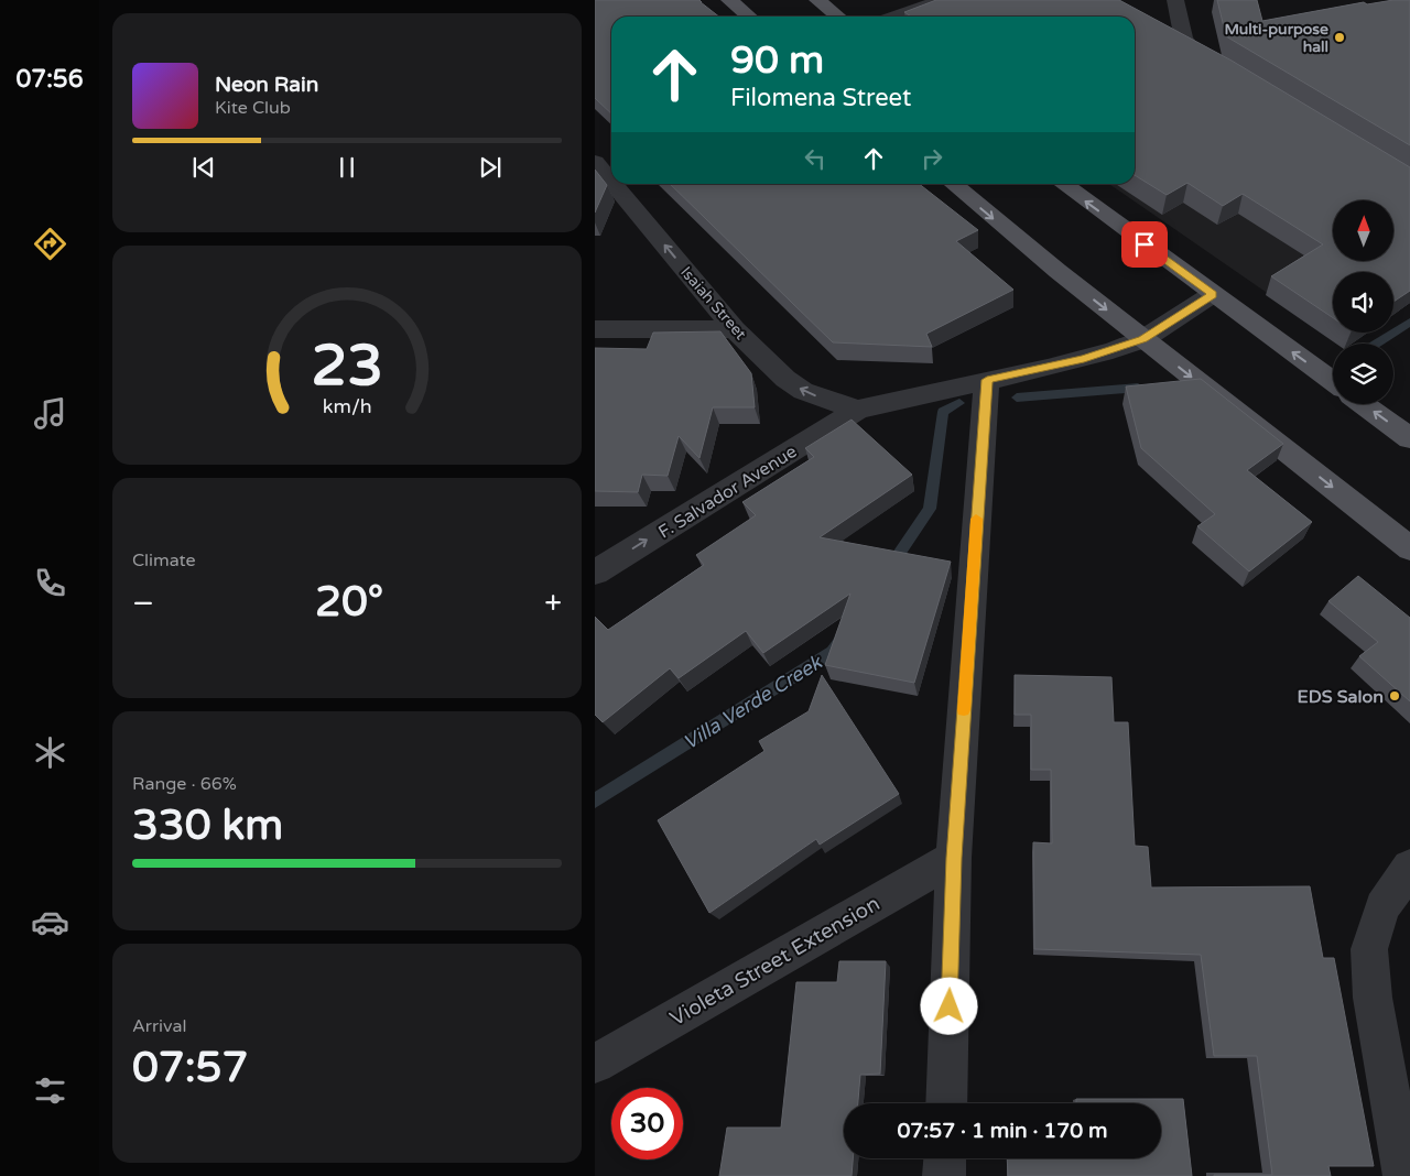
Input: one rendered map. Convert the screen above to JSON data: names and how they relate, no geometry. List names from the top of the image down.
{
  "streets": {
    "street": ["Isaiah Street", "F. Salvador Avenue", "Violeta Street Extension"]
  },
  "crossings": [
    ["Isaiah Street", "F. Salvador Avenue"]
  ],
  "one_way": ["Isaiah Street", "F. Salvador Avenue"],
  "water": ["Villa Verde Creek"],
  "places": ["Multi-purpose hall", "EDS Salon"],
  "north": "top",
  "page": {
    "tabs": "07:56",
    "turn": ["90 m", "Filomena Street"],
    "song": ["Neon Rain", "Kite Club"],
    "tile": [
      "Climate",
      ["Range · 66%", "330 km"],
      ["Arrival", "07:57"]
    ],
    "heat": ["−", "20°", "+"],
    "limit": "30",
    "trip": "07:57 · 1 min · 170 m",
    "gauge": ["23", "km/h"]
  }
}
